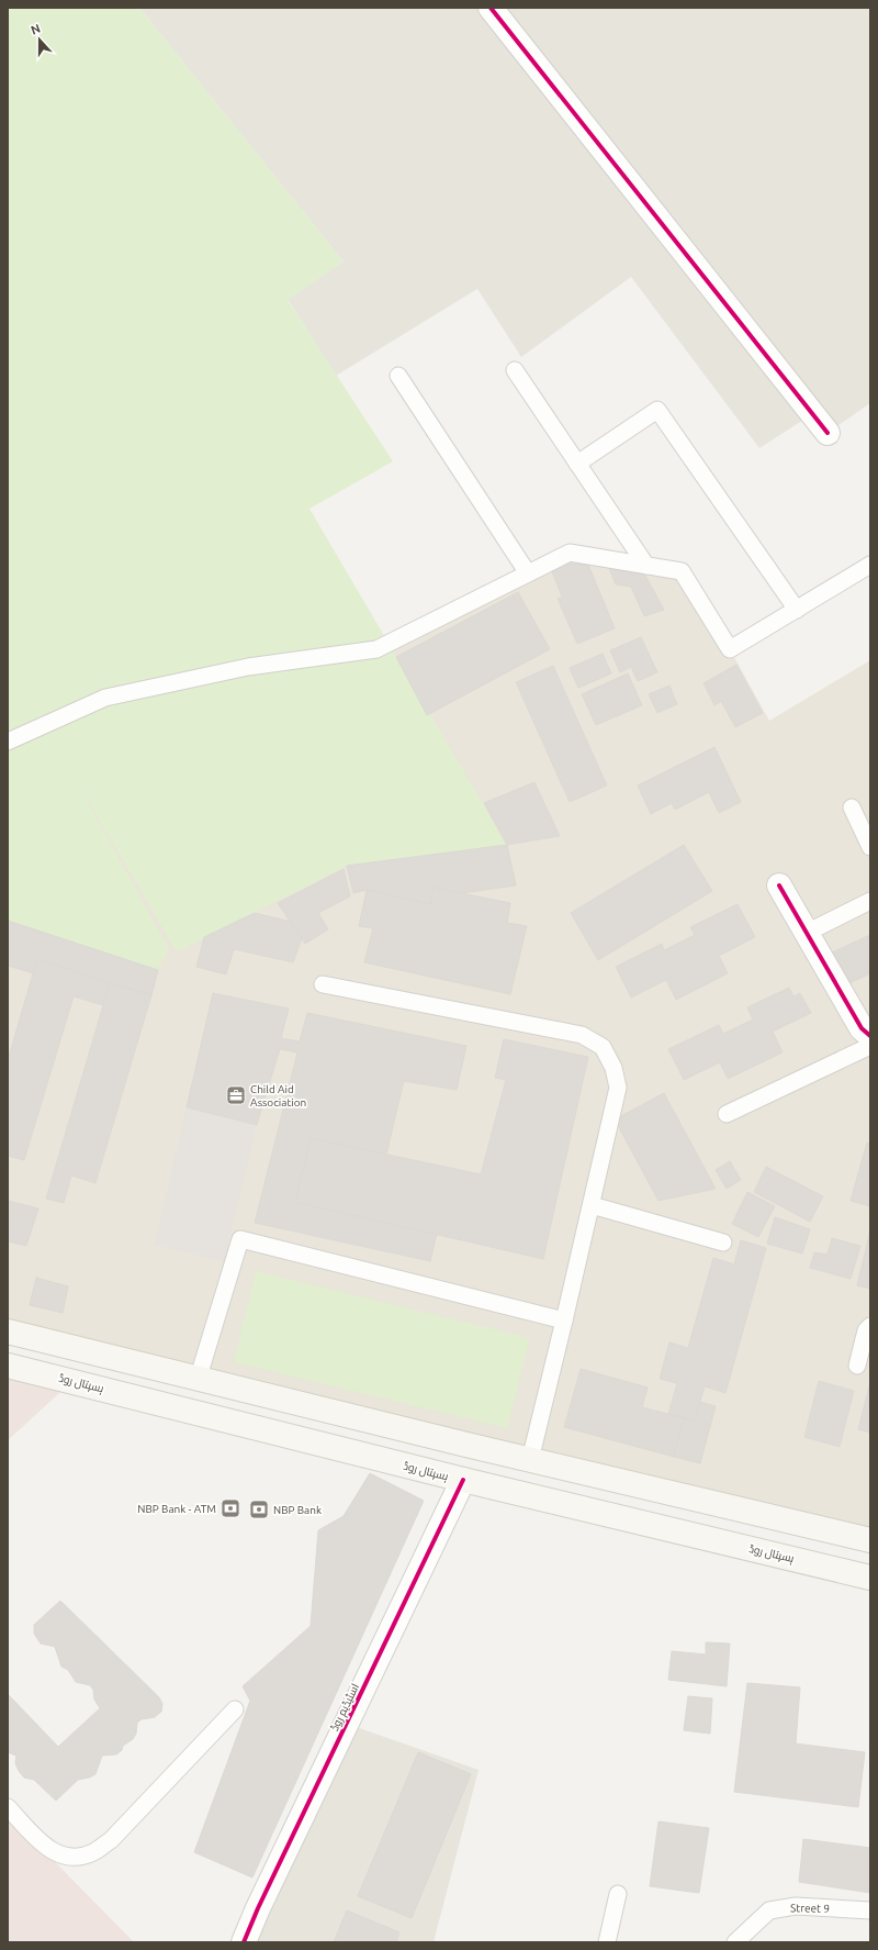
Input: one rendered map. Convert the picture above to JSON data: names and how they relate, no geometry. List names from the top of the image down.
{
  "streets": {
    "main road": ["ہسپتال روڈ"],
    "street": ["اسٹیڈیم روڈ"],
    "lane": ["Street 9"]
  },
  "crossings": [
    ["ہسپتال روڈ", "اسٹیڈیم روڈ"]
  ],
  "places": {
    "office": ["Child Aid Association"],
    "bank": ["NBP Bank - ATM", "NBP Bank"]
  },
  "north": "top"
}
